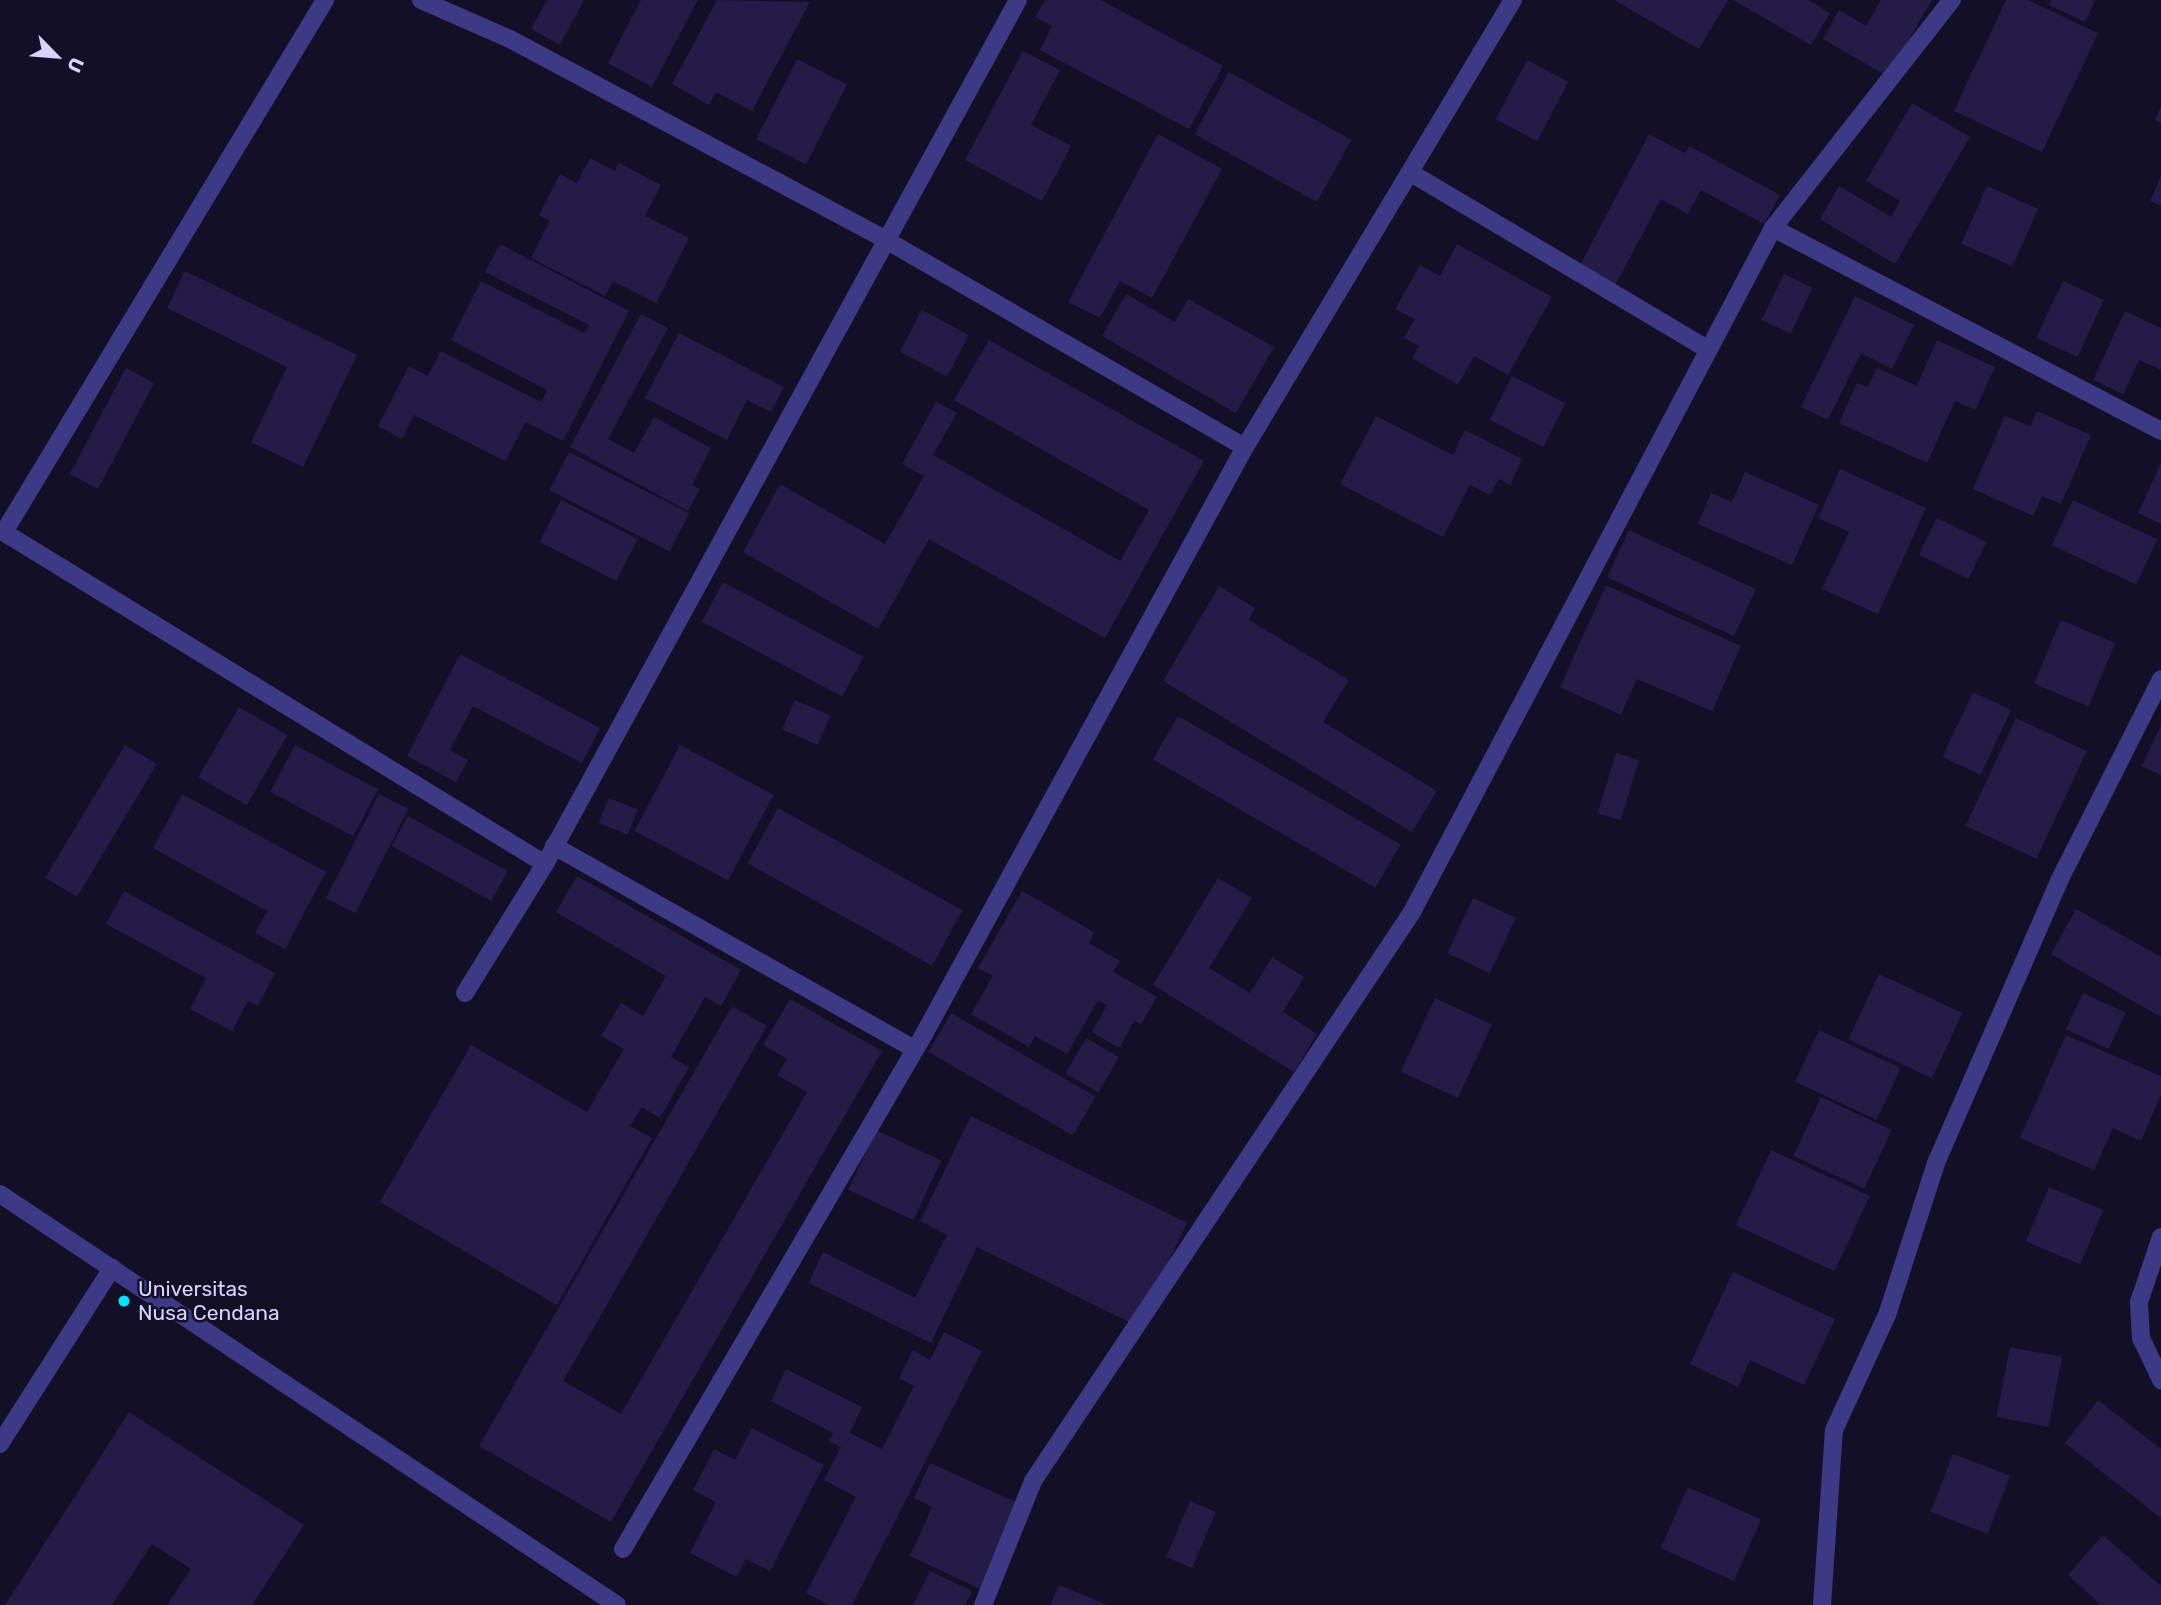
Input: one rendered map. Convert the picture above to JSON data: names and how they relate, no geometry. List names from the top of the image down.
{
  "places": ["Universitas Nusa Cendana"],
  "north": "bottom right"
}
